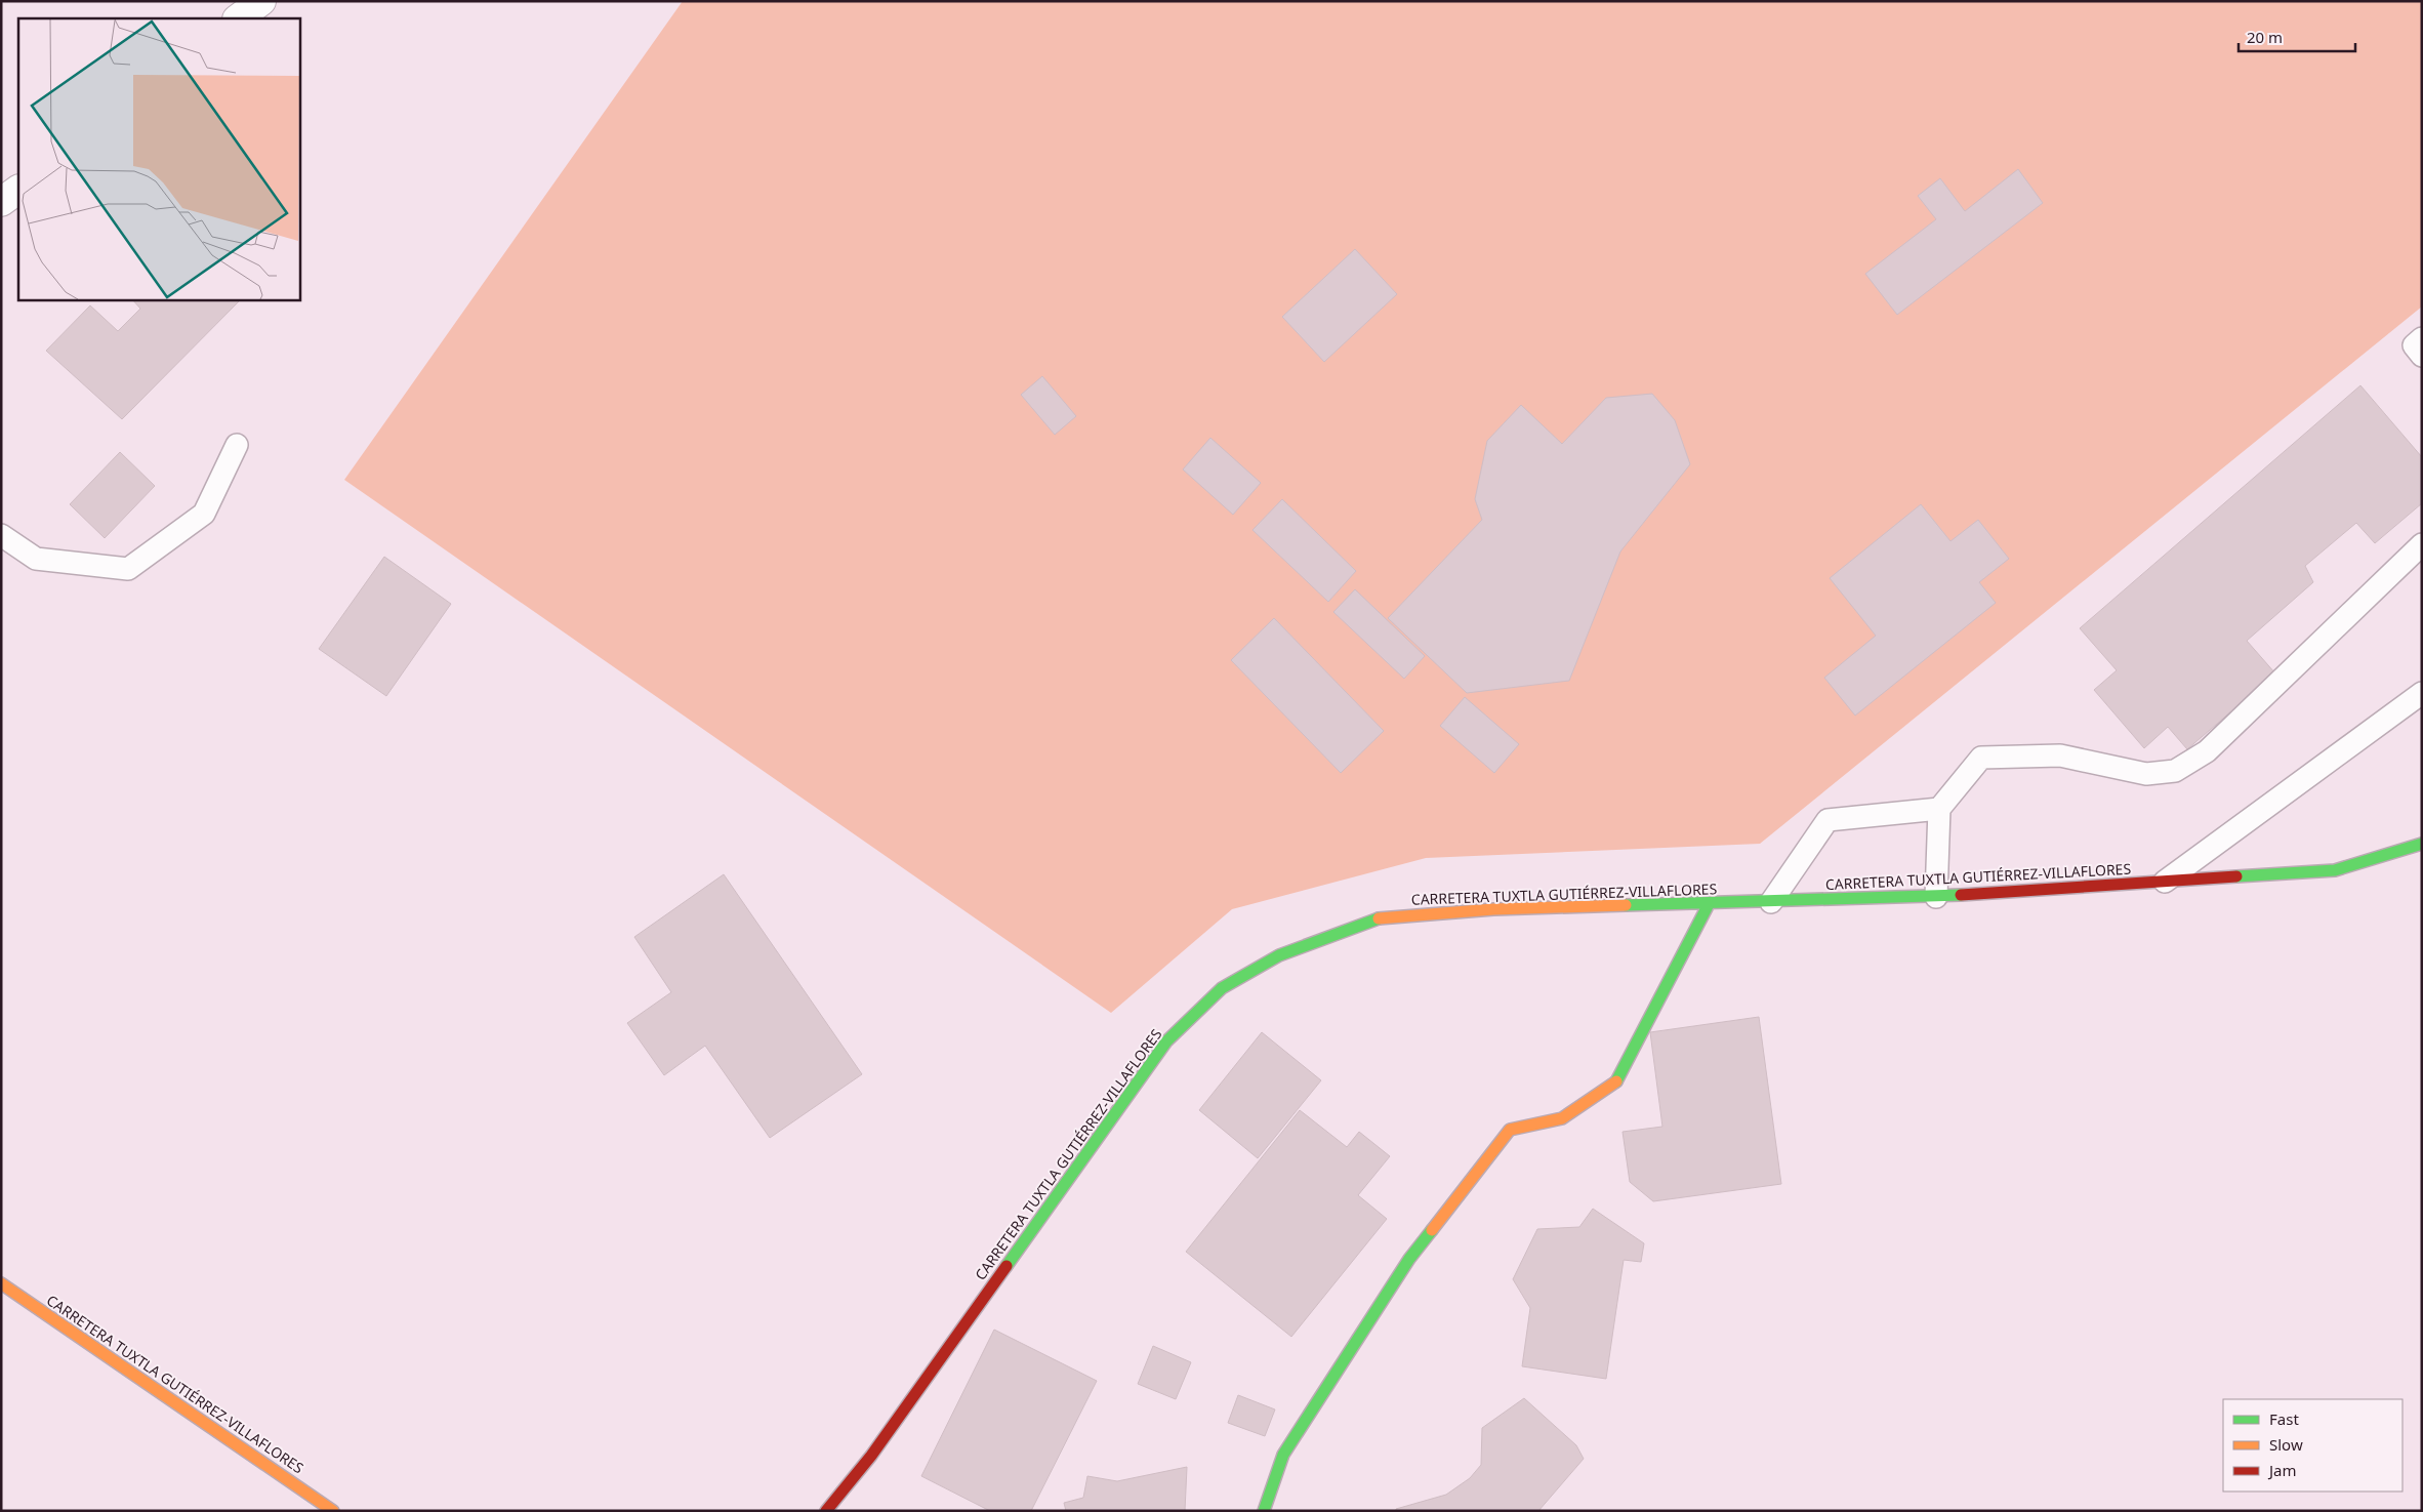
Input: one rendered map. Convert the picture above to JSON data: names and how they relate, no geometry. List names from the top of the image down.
{
  "streets": {
    "main road": ["CARRETERA TUXTLA GUTIÉRREZ-VILLAFLORES"]
  },
  "legend": ["Fast", "Slow", "Jam"],
  "scale_bar": "20 m"
}
